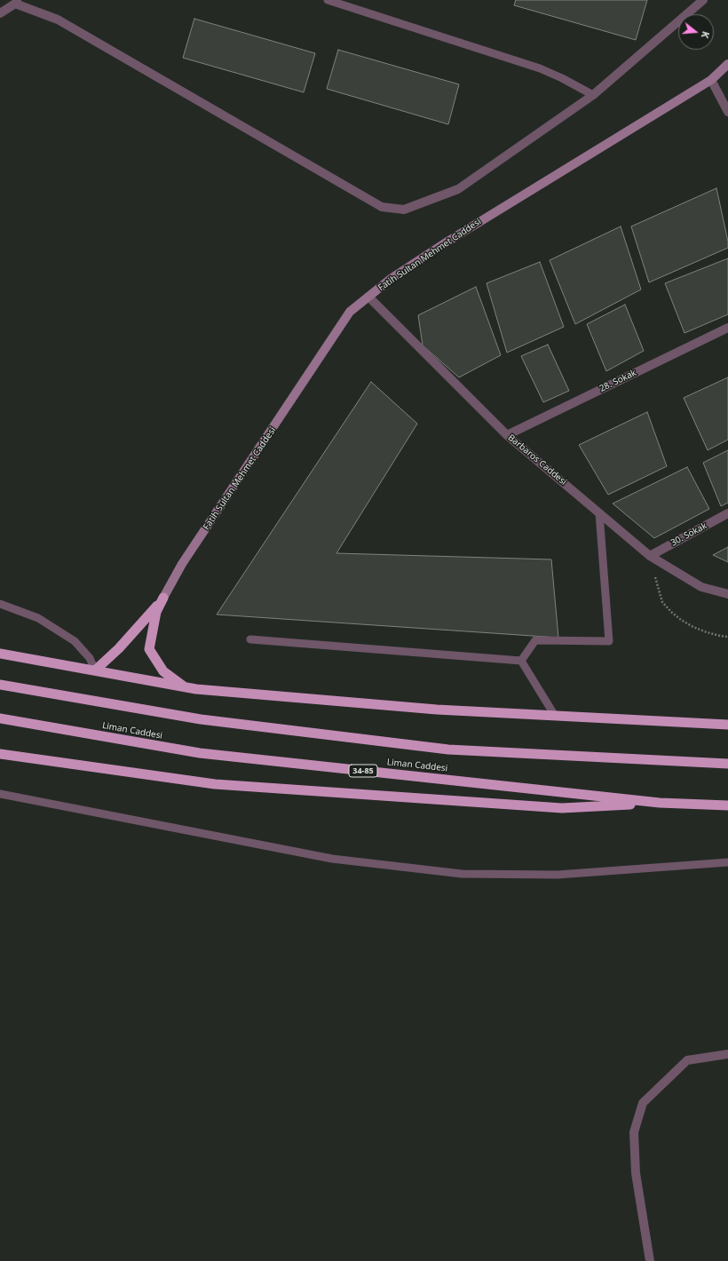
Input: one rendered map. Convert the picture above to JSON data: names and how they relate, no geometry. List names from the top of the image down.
{
  "streets": {
    "highway": ["Liman Caddesi", "34-85"],
    "main road": ["Fatih Sultan Mehmet Caddesi"],
    "street": ["28. Sokak", "Barbaros Caddesi", "30. Sokak"]
  },
  "crossings": [
    ["Fatih Sultan Mehmet Caddesi", "Barbaros Caddesi"],
    ["28. Sokak", "Barbaros Caddesi"],
    ["Barbaros Caddesi", "30. Sokak"]
  ],
  "north": "right"
}
